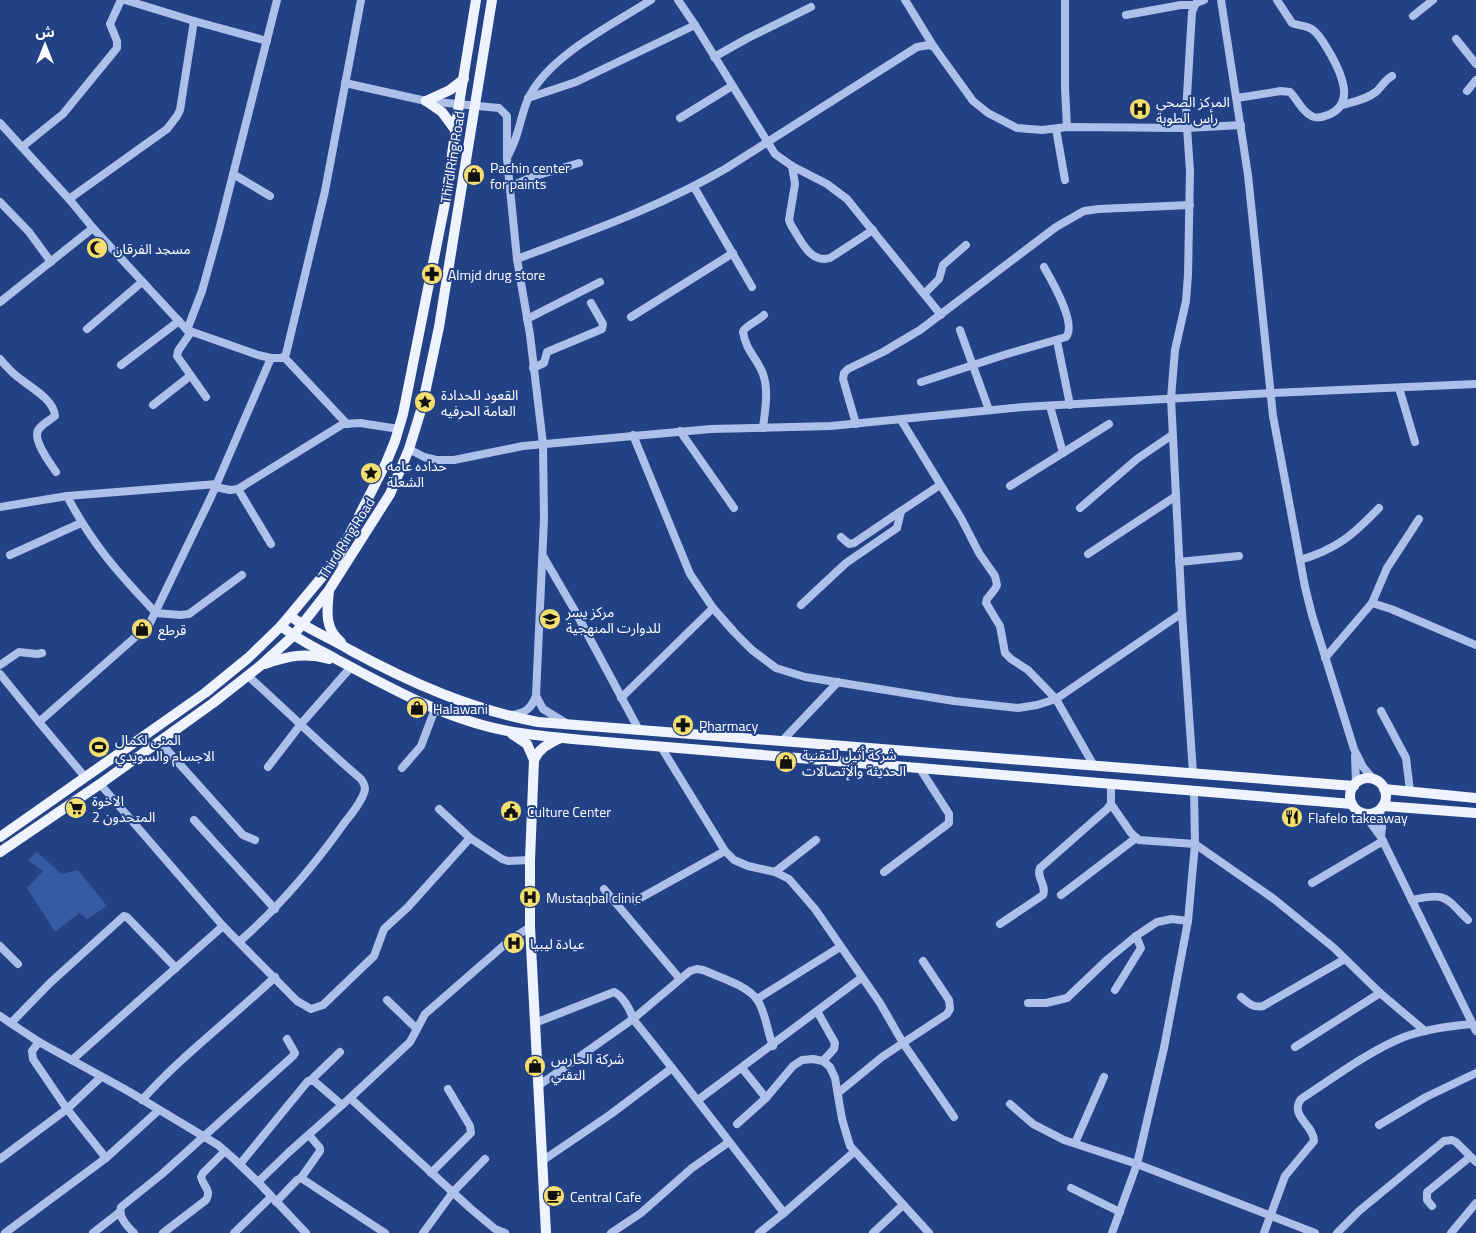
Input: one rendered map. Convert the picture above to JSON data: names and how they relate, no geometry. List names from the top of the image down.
{
  "streets": {
    "main road": ["Third Ring Road"]
  },
  "places": {
    "hospital": ["المركز الصحي رأس الطوبة", "Mustaqbal clinic", "عيادة ليبيا"],
    "shop": [
      "Pachin center for paints",
      "قرطع",
      "Halawani",
      "شركة أثيل للتقنية الحديثة والإتصالات",
      "شركة الحارس التقني"
    ],
    "mosque": ["مسجد الفرقان"],
    "pharmacy": ["Almjd drug store", "Pharmacy"],
    "place": ["القعود للحدادة العامة الحرفيه", "حداده عامه الشعلة"],
    "school or university": ["مركز يسر للدوارت المنهجية"],
    "sports": ["المنى لكمال الاجسام والسويدي"],
    "supermarket": ["الاخوة المتحدون 2"],
    "public building": ["Culture Center"],
    "restaurant": ["Flafelo takeaway"],
    "cafe": ["Central Cafe"]
  },
  "north": "top"
}
